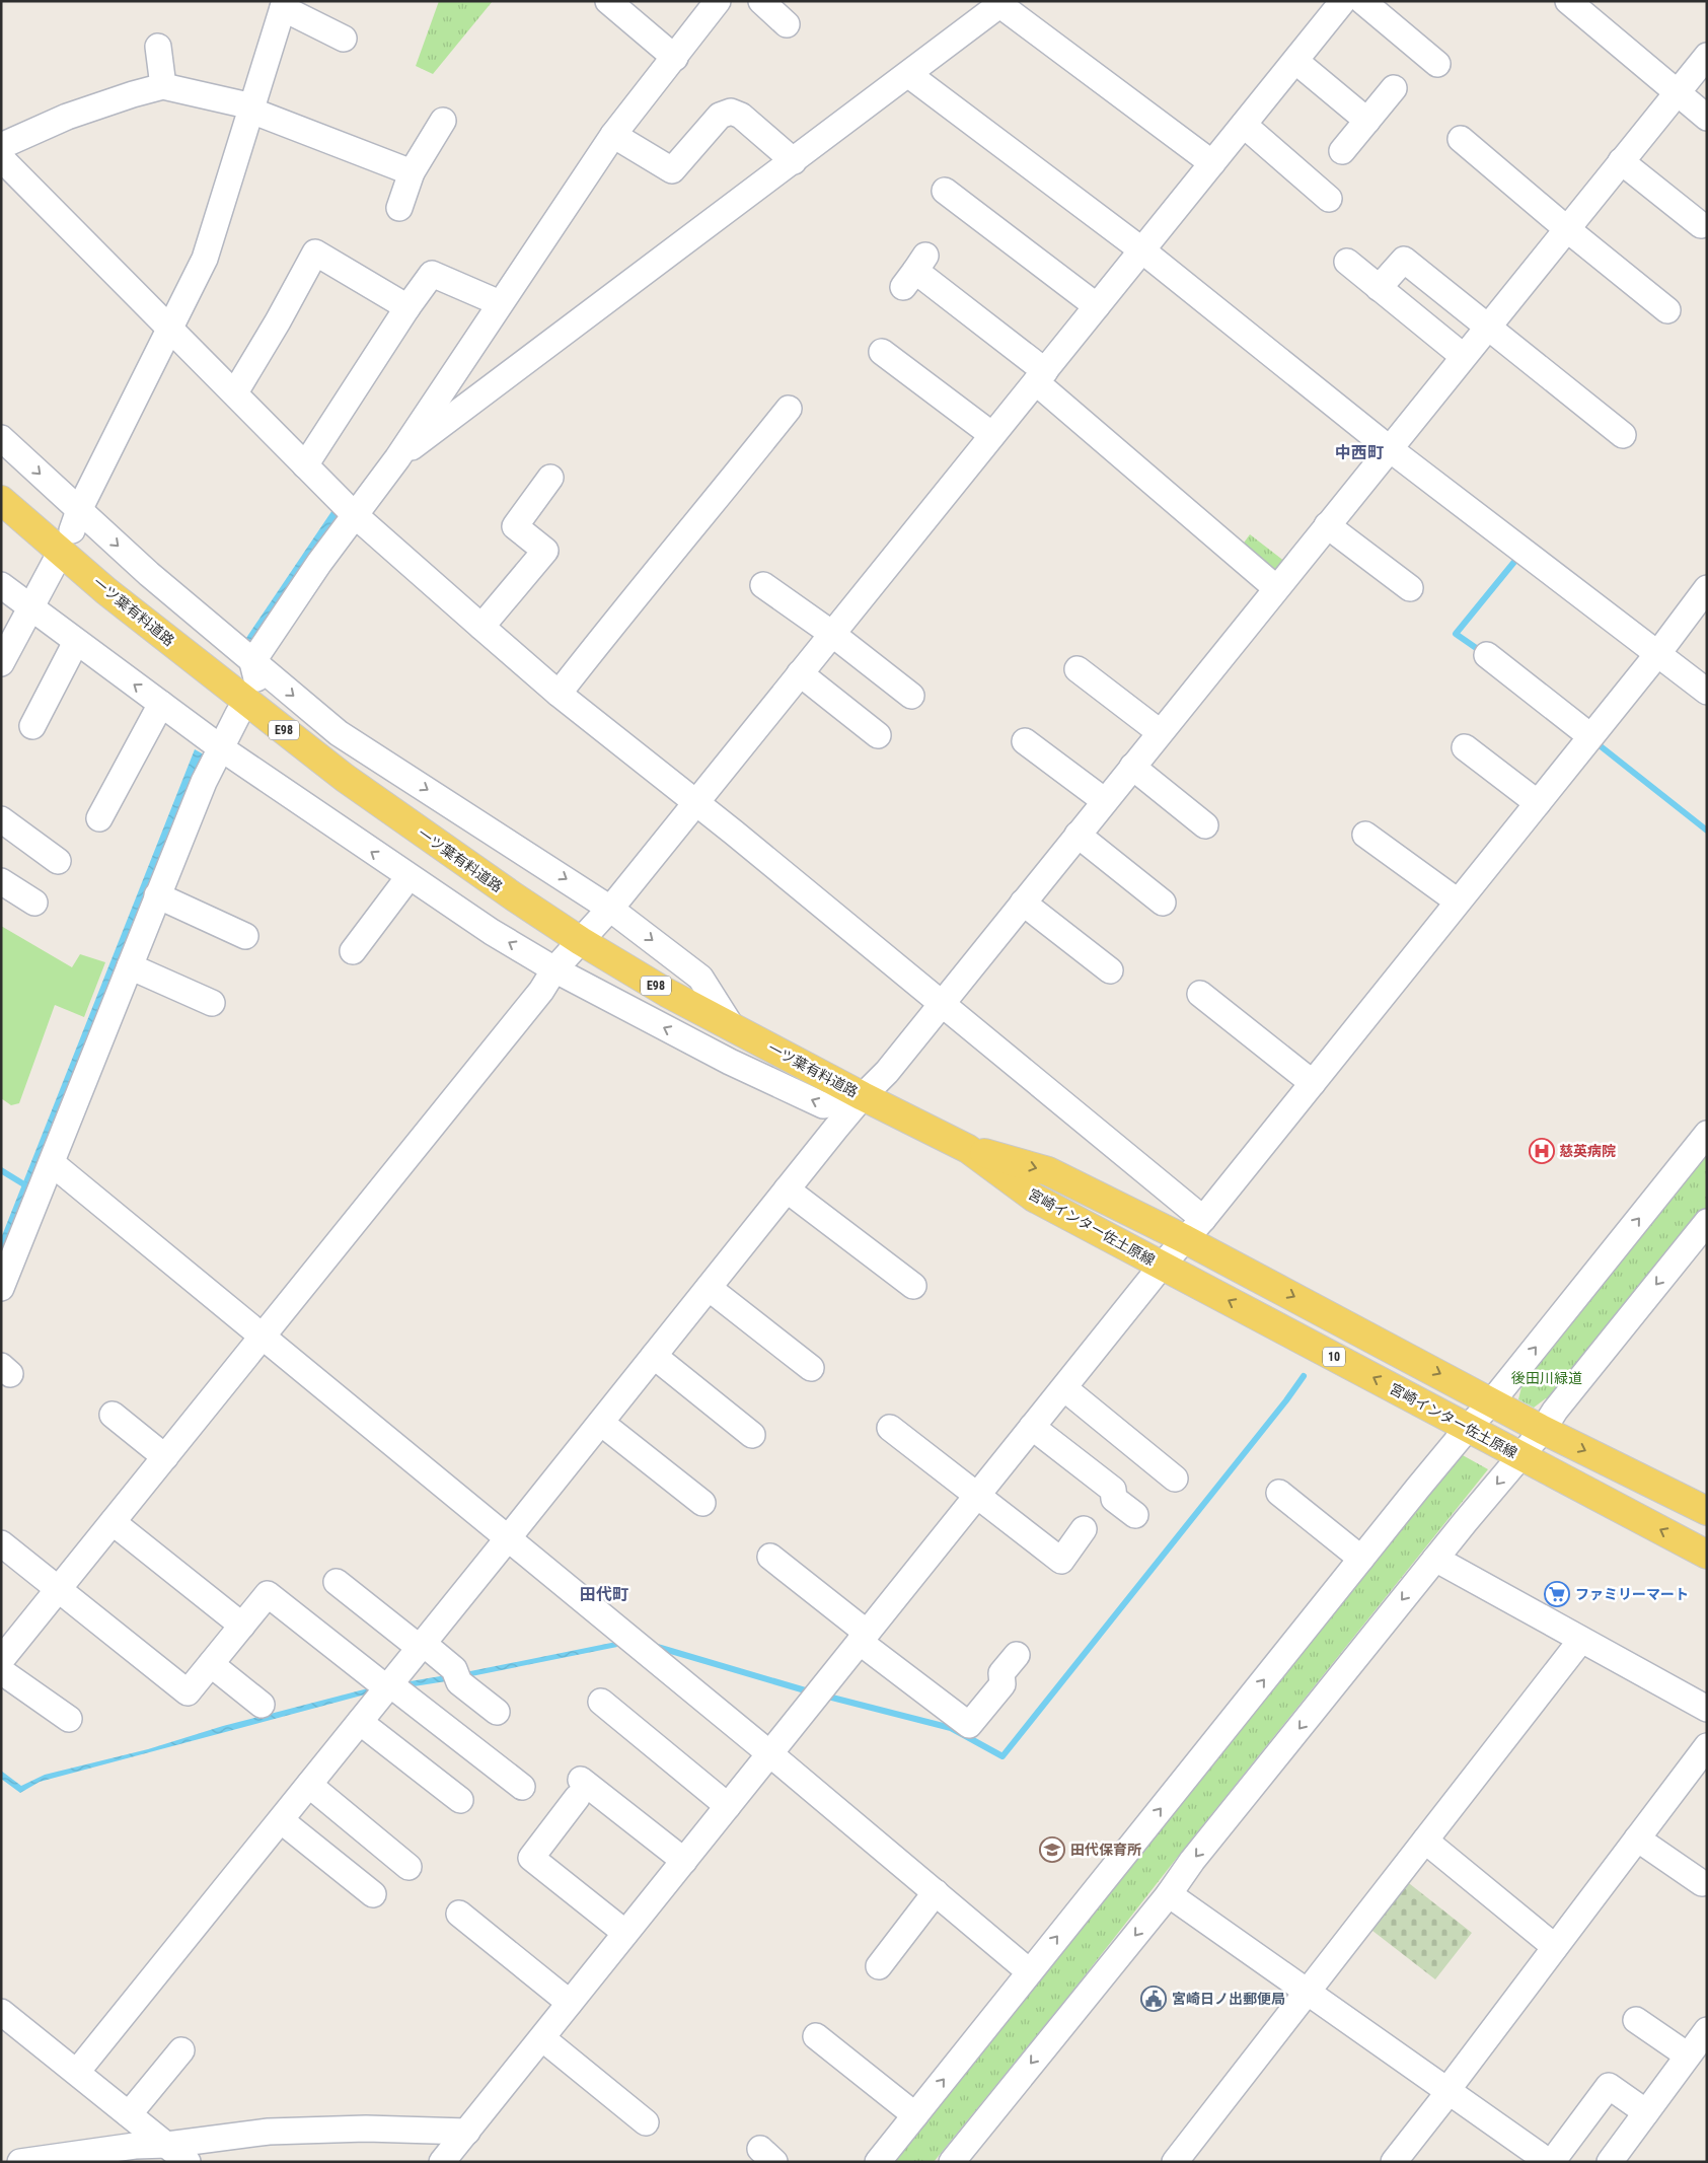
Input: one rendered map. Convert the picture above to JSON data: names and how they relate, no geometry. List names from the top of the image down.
{
  "streets": {
    "main road": [
      "一ツ葉有料道路",
      "E98",
      "宮崎インター佐土原線",
      "10"
    ]
  },
  "crossings": [
    ["一ツ葉有料道路", "宮崎インター佐土原線"]
  ],
  "districts": ["中西町", "田代町"],
  "parks": ["後田川緑道"],
  "places": {
    "hospital": ["慈英病院"],
    "supermarket": ["ファミリーマート"],
    "school or university": ["田代保育所"],
    "public building": ["宮崎日ノ出郵便局"]
  }
}
